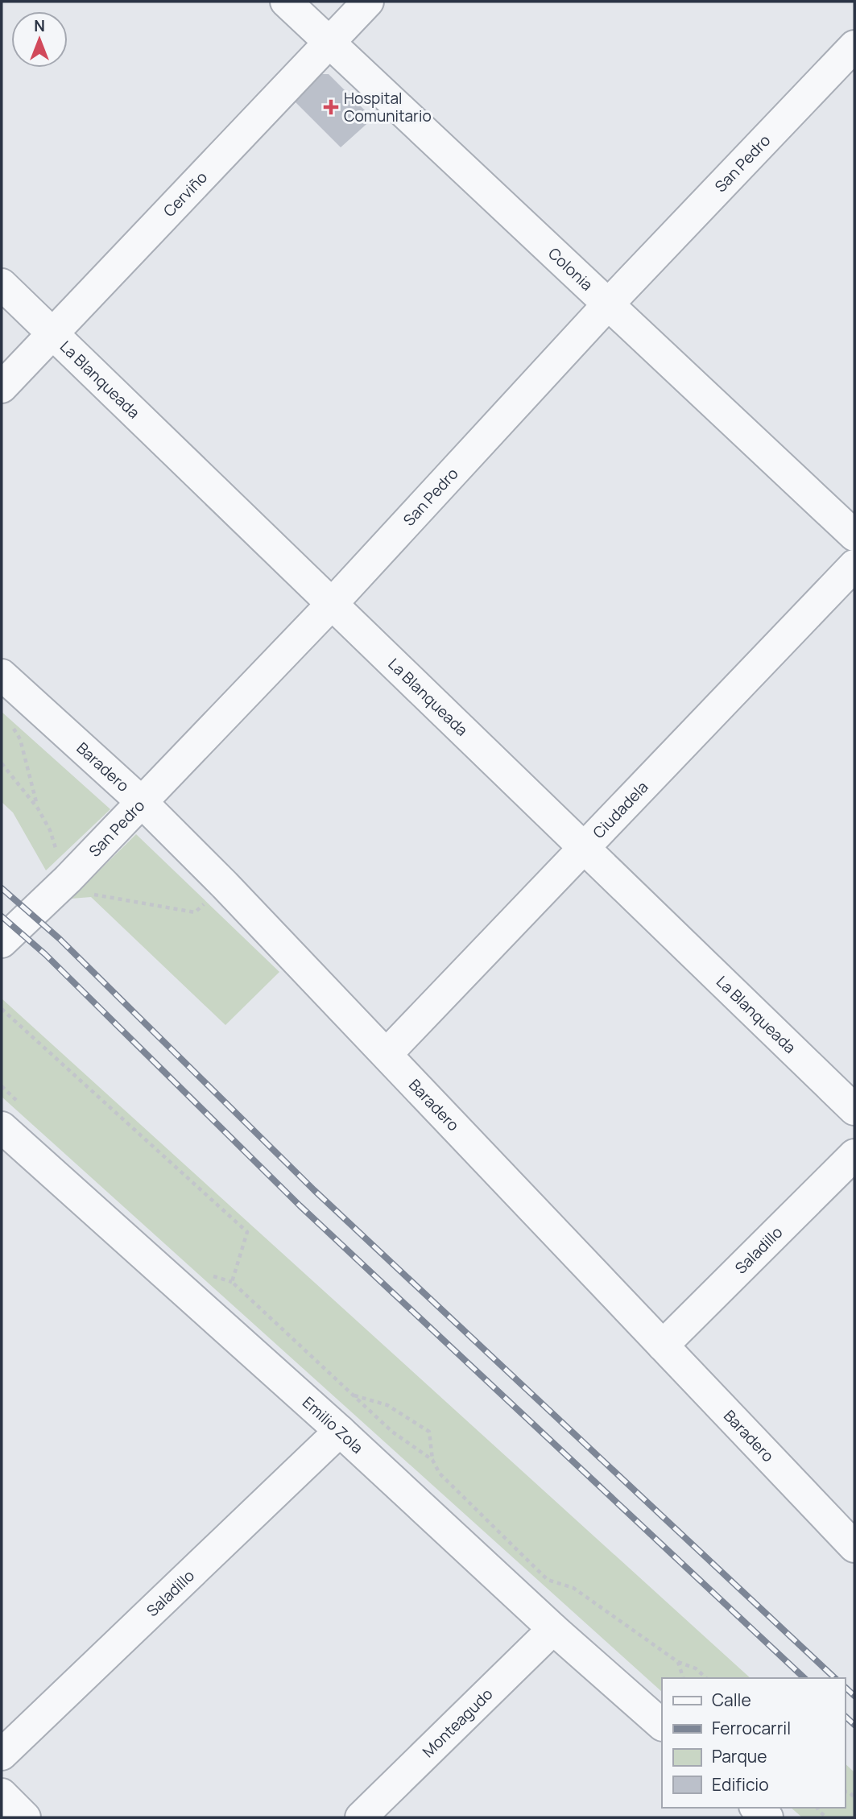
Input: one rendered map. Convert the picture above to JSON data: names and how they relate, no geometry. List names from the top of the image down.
{
  "streets": {
    "street": [
      "San Pedro",
      "Cerviño",
      "Colonia",
      "La Blanqueada",
      "Baradero",
      "Ciudadela",
      "Saladillo",
      "Emilio Zola",
      "Monteagudo"
    ]
  },
  "crossings": [
    ["San Pedro", "Colonia"],
    ["San Pedro", "La Blanqueada"],
    ["San Pedro", "Baradero"],
    ["Cerviño", "Colonia"],
    ["Cerviño", "La Blanqueada"],
    ["La Blanqueada", "Ciudadela"],
    ["Baradero", "Ciudadela"],
    ["Baradero", "Saladillo"],
    ["Saladillo", "Emilio Zola"],
    ["Emilio Zola", "Monteagudo"]
  ],
  "places": {
    "health": ["Hospital Comunitario"]
  },
  "legend": [
    "Calle",
    "Ferrocarril",
    "Parque",
    "Edificio"
  ],
  "north": "top"
}
